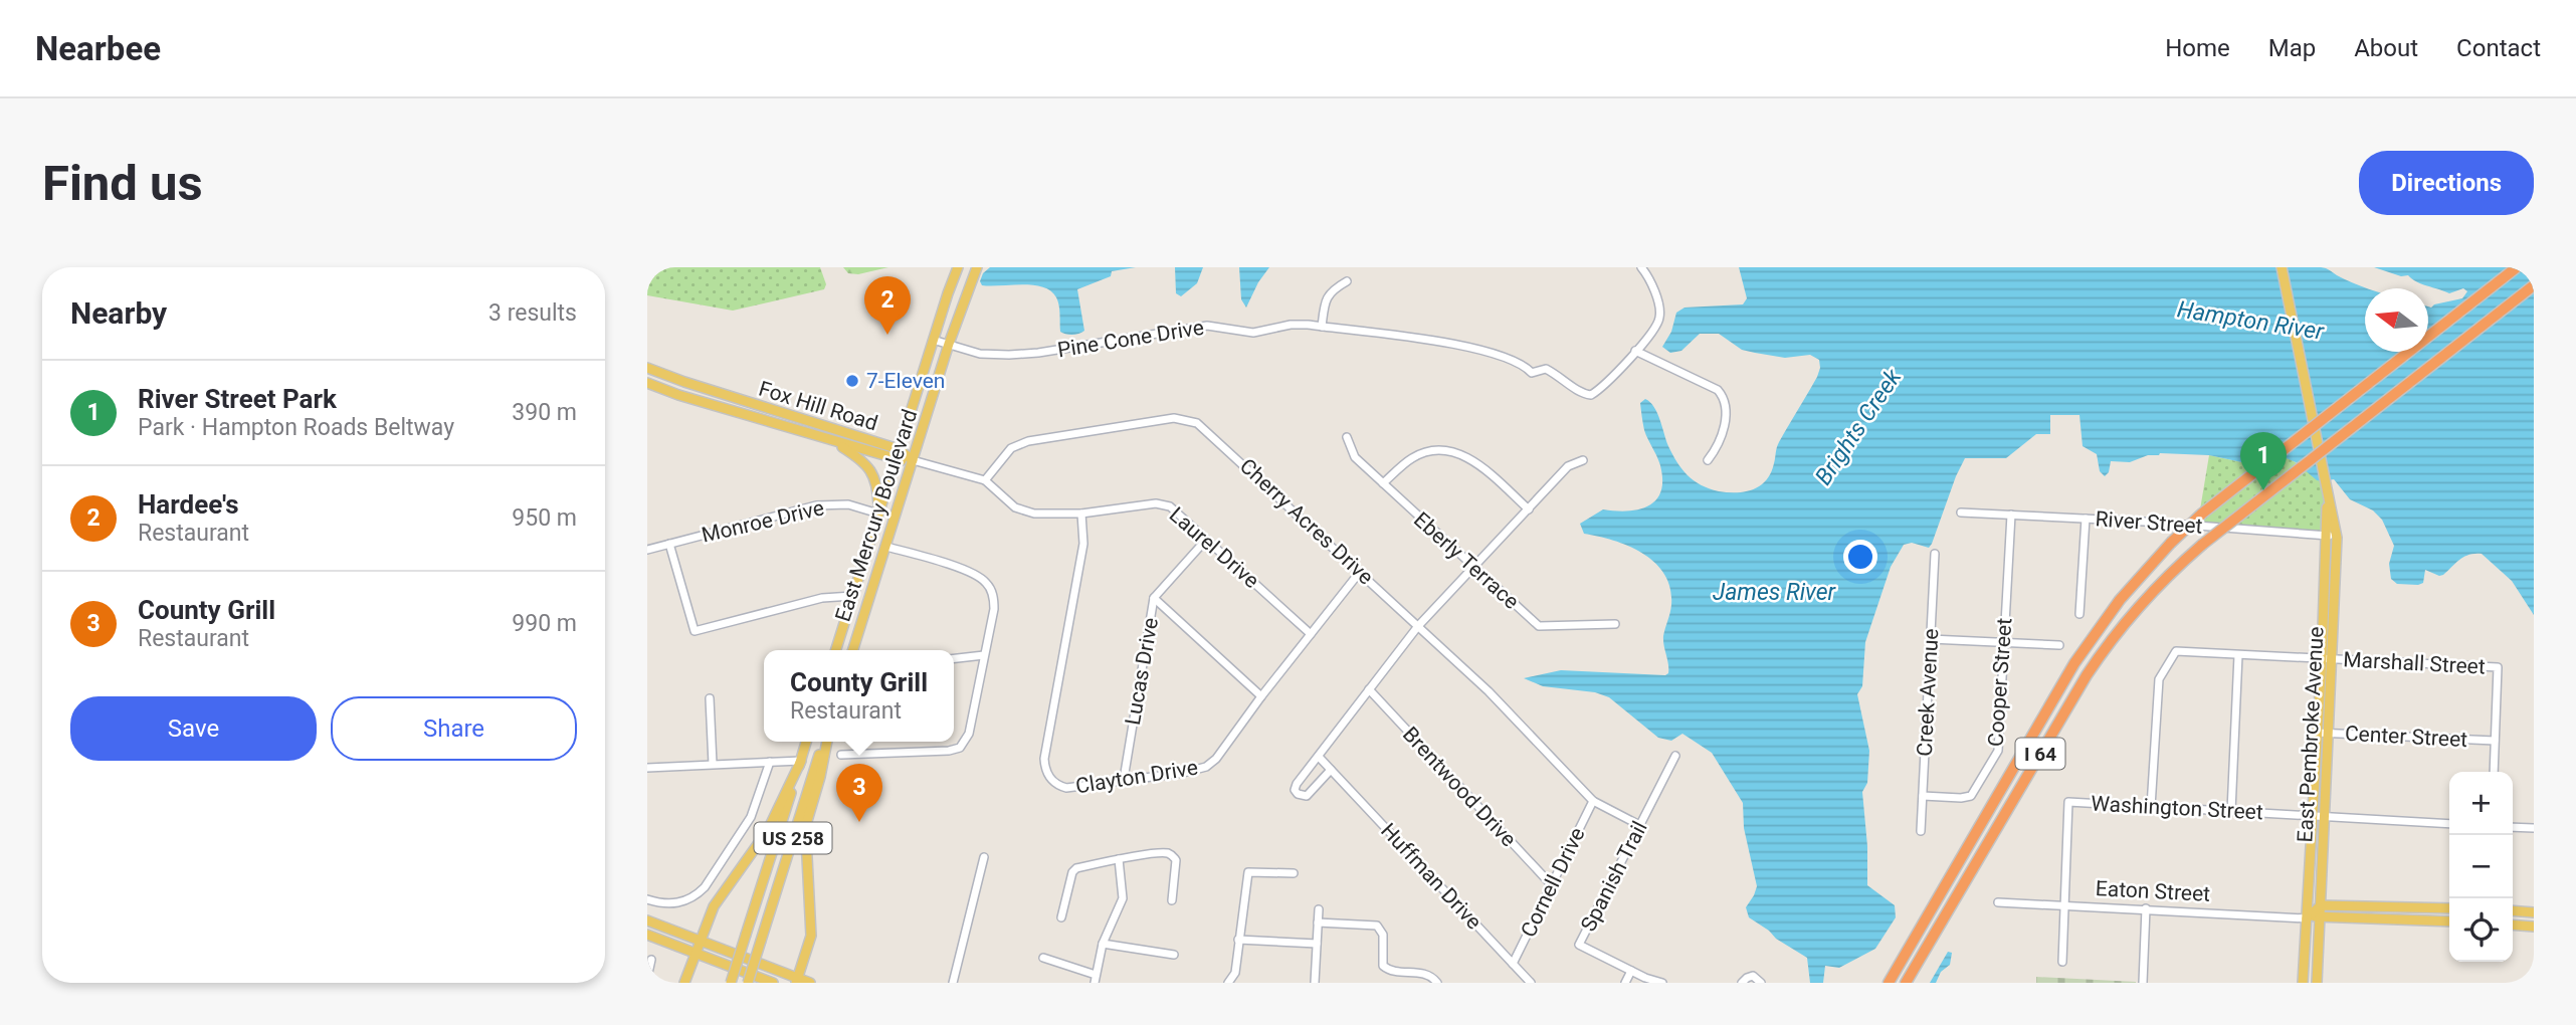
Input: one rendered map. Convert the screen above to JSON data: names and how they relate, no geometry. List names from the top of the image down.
{
  "streets": {
    "highway": ["I 64"],
    "main road": [
      "Fox Hill Road",
      "East Mercury Boulevard",
      "East Pembroke Avenue",
      "US 258",
      "Eaton Street"
    ],
    "street": [
      "Pine Cone Drive",
      "Monroe Drive",
      "Cherry Acres Drive",
      "River Street",
      "Laurel Drive",
      "Eberly Terrace",
      "Marshall Street",
      "Lucas Drive",
      "Cooper Street",
      "Creek Avenue",
      "Center Street",
      "Clayton Drive",
      "Brentwood Drive",
      "Washington Street",
      "Huffman Drive",
      "Spanish Trail",
      "Cornell Drive"
    ]
  },
  "crossings": [
    ["Pine Cone Drive", "East Mercury Boulevard"],
    ["Fox Hill Road", "East Mercury Boulevard"],
    ["East Mercury Boulevard", "Monroe Drive"],
    ["Cherry Acres Drive", "Laurel Drive"],
    ["Cherry Acres Drive", "Clayton Drive"],
    ["Cherry Acres Drive", "Spanish Trail"],
    ["Cherry Acres Drive", "Cornell Drive"],
    ["River Street", "Cooper Street"],
    ["River Street", "East Pembroke Avenue"],
    ["Laurel Drive", "Lucas Drive"],
    ["Laurel Drive", "Clayton Drive"],
    ["Marshall Street", "East Pembroke Avenue"],
    ["Marshall Street", "Center Street"],
    ["Marshall Street", "Washington Street"],
    ["Lucas Drive", "Clayton Drive"],
    ["Cooper Street", "Creek Avenue"],
    ["East Pembroke Avenue", "Center Street"],
    ["East Pembroke Avenue", "Washington Street"],
    ["East Pembroke Avenue", "Eaton Street"],
    ["Brentwood Drive", "Cornell Drive"],
    ["Washington Street", "Eaton Street"],
    ["Huffman Drive", "Cornell Drive"]
  ],
  "water": ["Hampton River", "Brights Creek", "James River"],
  "places": ["7-Eleven"],
  "north": "left",
  "page": {
    "header": "Nearbee",
    "nav": [
      "Home",
      "Map",
      "About",
      "Contact"
    ],
    "buttons": [
      "Directions",
      ["Save", "Share"]
    ],
    "title": "Find us",
    "heading": ["Nearby", "3 results"],
    "pins": ["2", "1", "3"],
    "list": [
      {
        "mark": "1",
        "name": "River Street Park",
        "note": "Park · Hampton Roads Beltway",
        "value": "390 m"
      },
      {
        "mark": "2",
        "name": "Hardee's",
        "note": "Restaurant",
        "value": "950 m"
      },
      {
        "mark": "3",
        "name": "County Grill",
        "note": "Restaurant",
        "value": "990 m"
      }
    ],
    "popup": ["County Grill", "Restaurant"],
    "map_buttons": ["+", "−"]
  }
}
